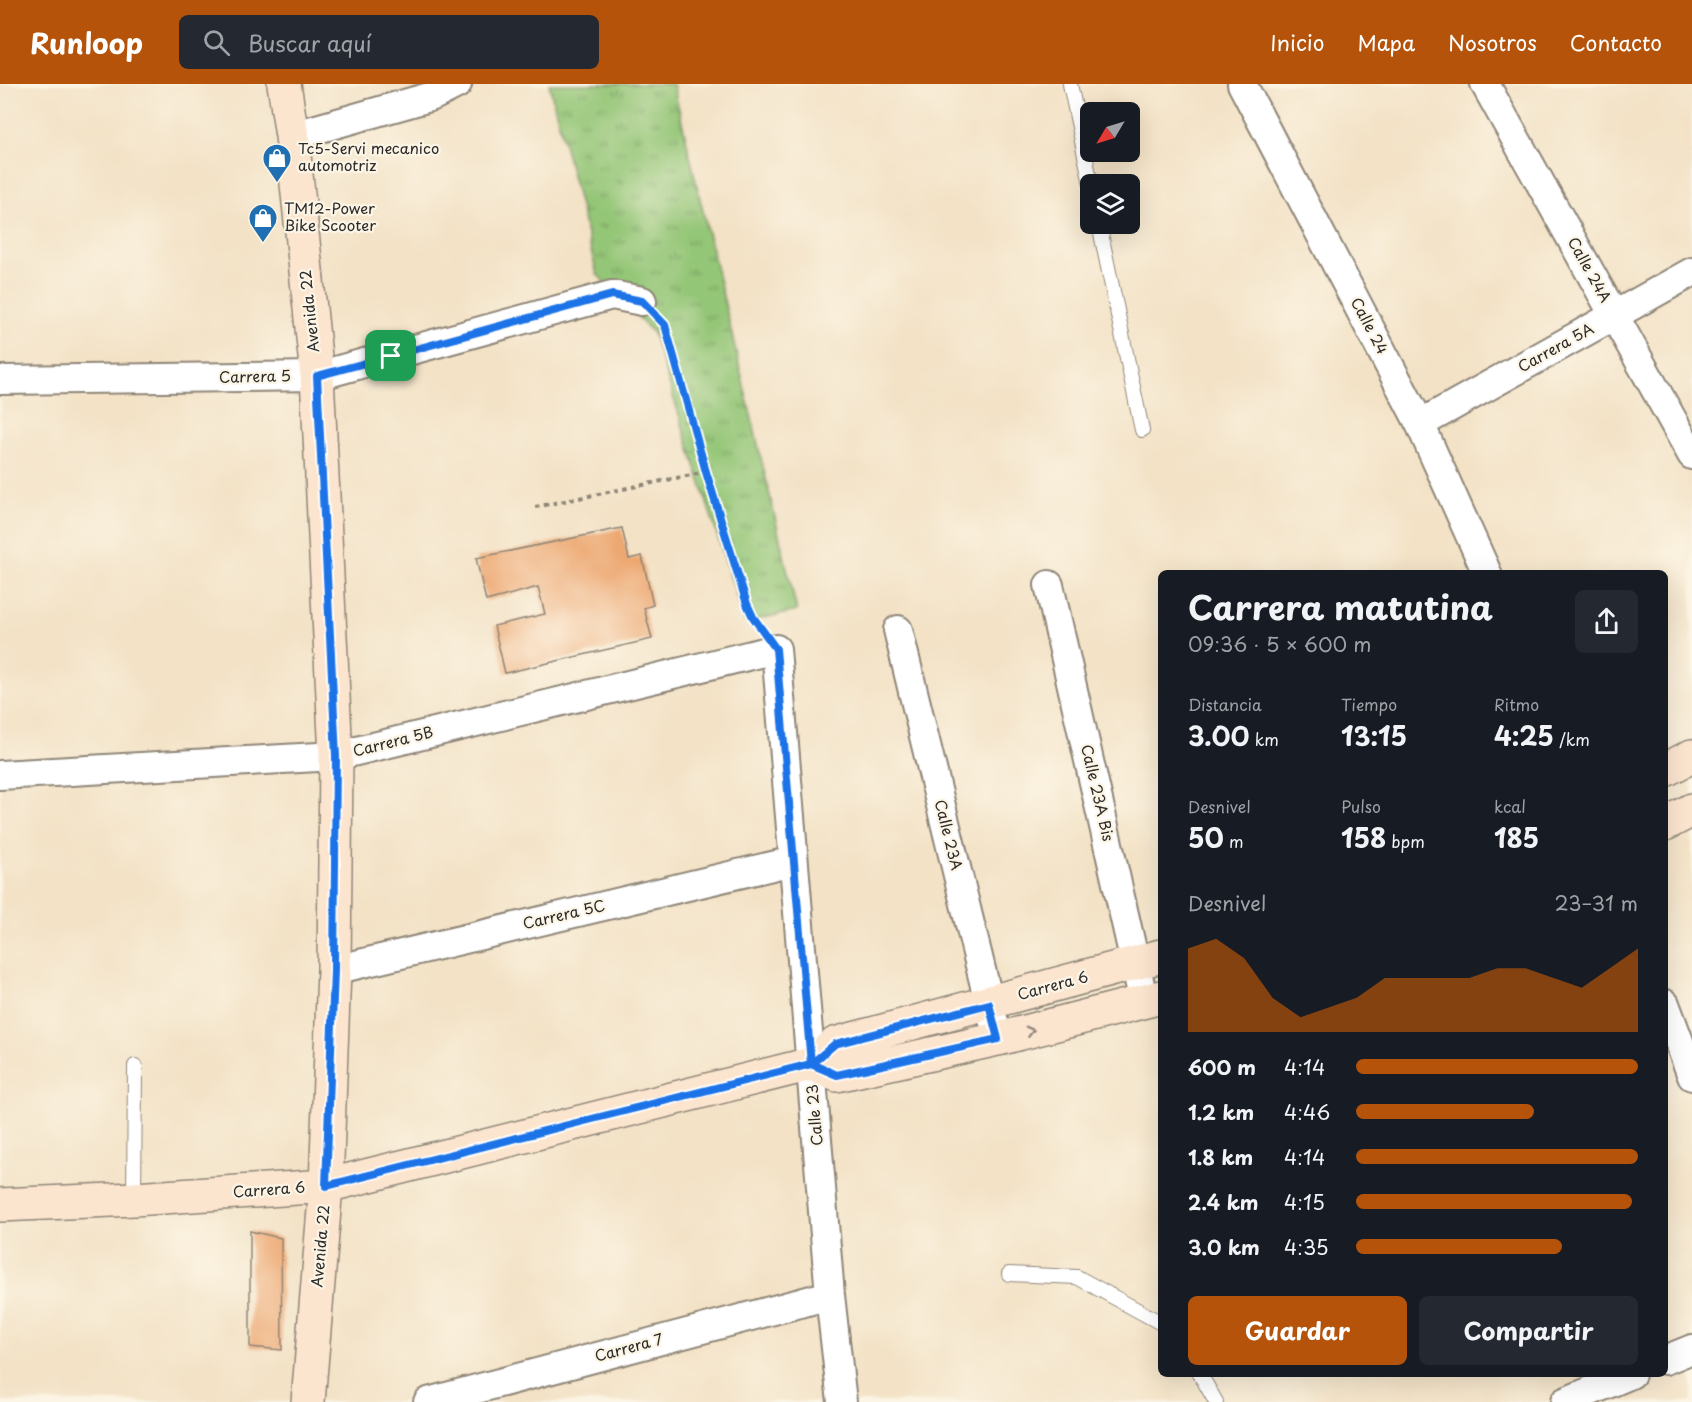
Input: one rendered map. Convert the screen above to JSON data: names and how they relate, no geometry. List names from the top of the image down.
{
  "streets": {
    "street": [
      "Calle 24A",
      "Avenida 22",
      "Calle 24",
      "Carrera 5A",
      "Carrera 5",
      "Carrera 5B",
      "Calle 23A Bis",
      "Calle 23A",
      "Carrera 5C",
      "Carrera 6",
      "Calle 23",
      "Carrera 7"
    ]
  },
  "crossings": [
    ["Calle 24A", "Carrera 5A"],
    ["Avenida 22", "Carrera 5"],
    ["Avenida 22", "Carrera 5B"],
    ["Avenida 22", "Carrera 5C"],
    ["Avenida 22", "Carrera 6"],
    ["Calle 24", "Carrera 5A"],
    ["Carrera 5B", "Calle 23"],
    ["Calle 23A Bis", "Carrera 6"],
    ["Calle 23A", "Carrera 6"],
    ["Carrera 5C", "Calle 23"],
    ["Carrera 6", "Calle 23"],
    ["Calle 23", "Carrera 7"]
  ],
  "places": {
    "shop": ["Tc5-Servi mecanico automotriz", "TM12-Power Bike Scooter"]
  },
  "north": "bottom left",
  "page": {
    "header": "Runloop",
    "search": "Buscar aquí",
    "nav": [
      "Inicio",
      "Mapa",
      "Nosotros",
      "Contacto"
    ],
    "heading": ["Carrera matutina", "09:36 · 5 × 600 m"],
    "stats": [
      ["Distancia", "3.00 km"],
      ["Tiempo", "13:15"],
      ["Ritmo", "4:25 /km"],
      ["Desnivel", "50 m"],
      ["Pulso", "158 bpm"],
      ["kcal", "185"]
    ],
    "chart": ["Desnivel", "23–31 m"],
    "list": [
      {
        "name": "600 m",
        "note": "4:14"
      },
      {
        "name": "1.2 km",
        "note": "4:46"
      },
      {
        "name": "1.8 km",
        "note": "4:14"
      },
      {
        "name": "2.4 km",
        "note": "4:15"
      },
      {
        "name": "3.0 km",
        "note": "4:35"
      }
    ],
    "buttons": ["Guardar", "Compartir"]
  }
}
